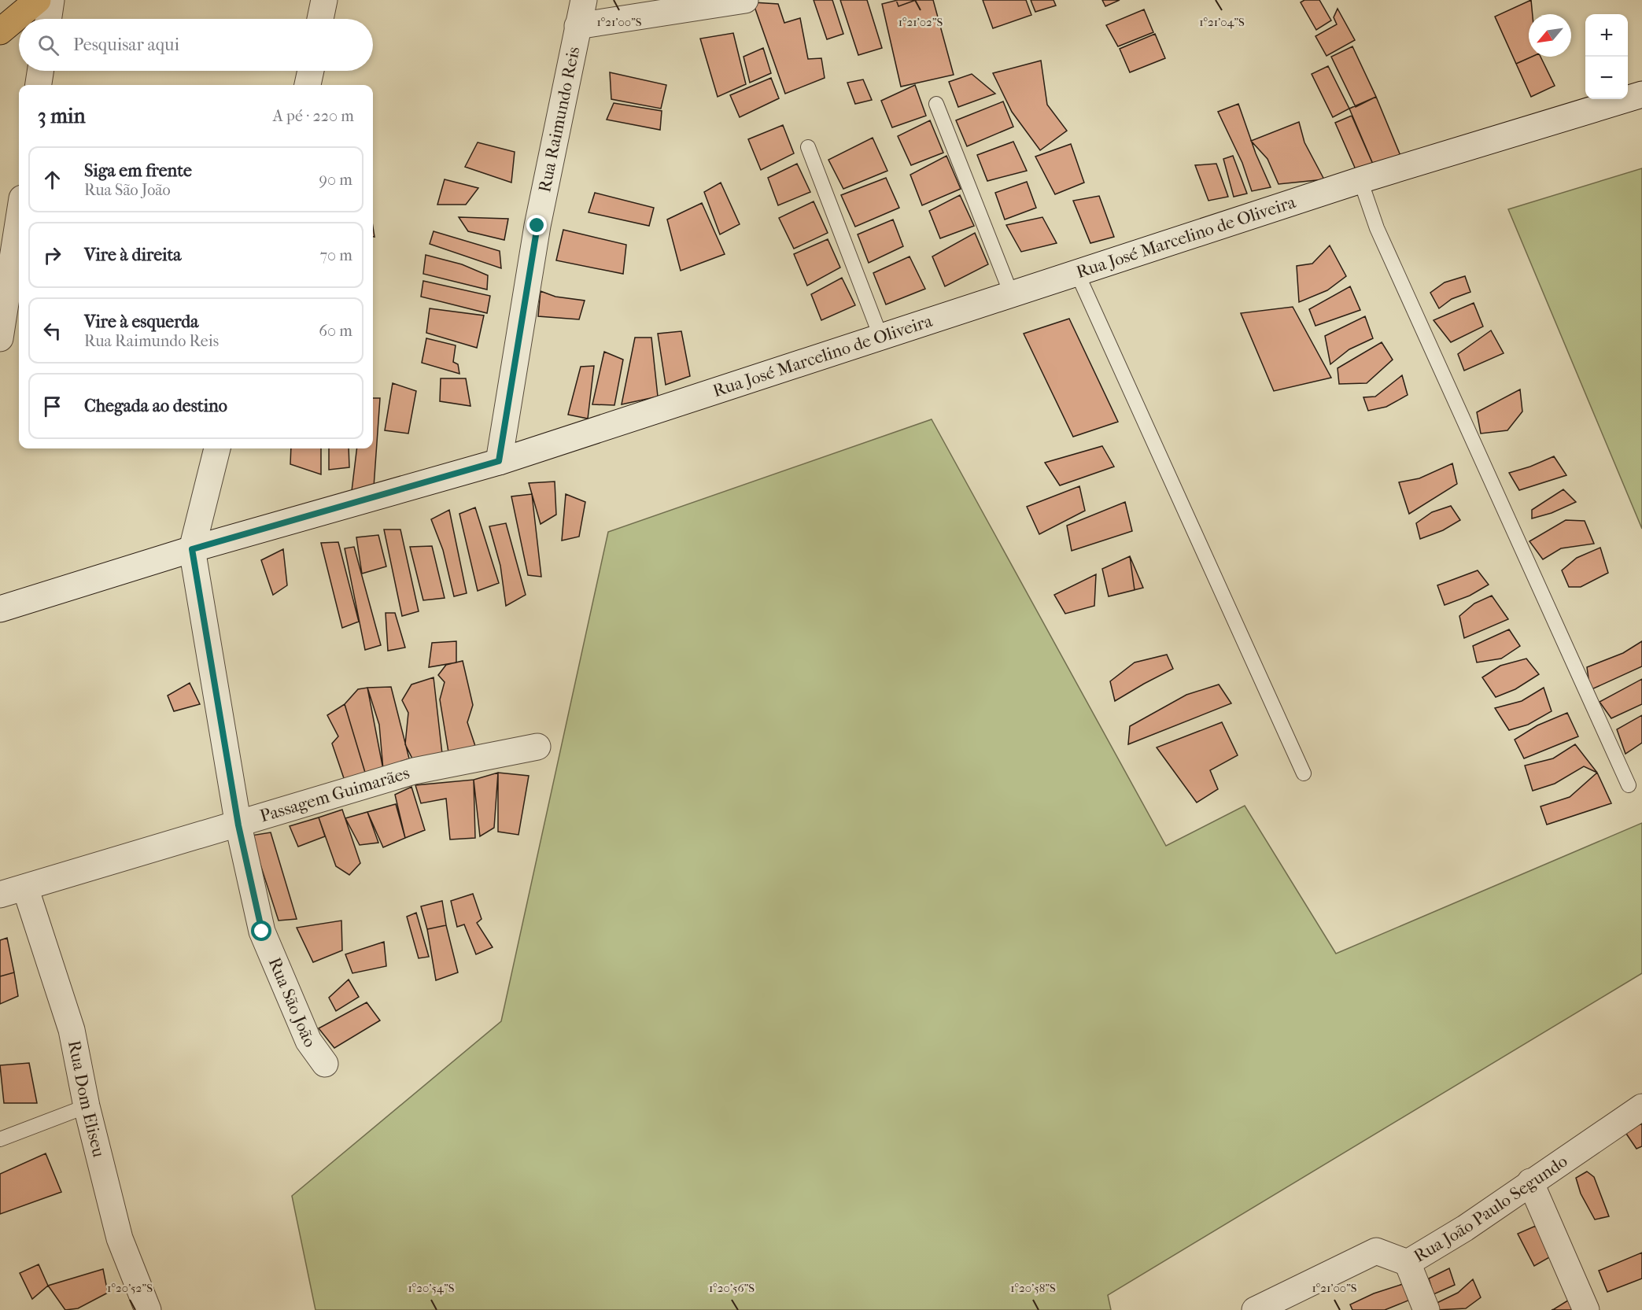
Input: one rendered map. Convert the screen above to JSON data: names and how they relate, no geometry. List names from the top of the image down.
{
  "streets": {
    "street": [
      "Rua Raimundo Reis",
      "Rua José Marcelino de Oliveira",
      "Passagem Guimarães",
      "Rua São João",
      "Rua Dom Eliseu",
      "Rua João Paulo Segundo"
    ]
  },
  "crossings": [
    ["Rua Raimundo Reis", "Rua José Marcelino de Oliveira"],
    ["Rua José Marcelino de Oliveira", "Rua São João"],
    ["Passagem Guimarães", "Rua São João"],
    ["Passagem Guimarães", "Rua Dom Eliseu"]
  ],
  "north": "bottom left",
  "page": {
    "map_buttons": ["+", "−"],
    "search": "Pesquisar aqui",
    "heading": ["3 min", "A pé · 220 m"],
    "list": [
      ["Siga em frente", "Rua São João", "90 m"],
      ["Vire à direita", "70 m"],
      ["Vire à esquerda", "Rua Raimundo Reis", "60 m"],
      "Chegada ao destino"
    ]
  },
  "coordinates": [
    "1°21'00\"S",
    "1°21'02\"S",
    "1°21'04\"S",
    "1°20'52\"S",
    "1°20'54\"S",
    "1°20'56\"S",
    "1°20'58\"S"
  ]
}
